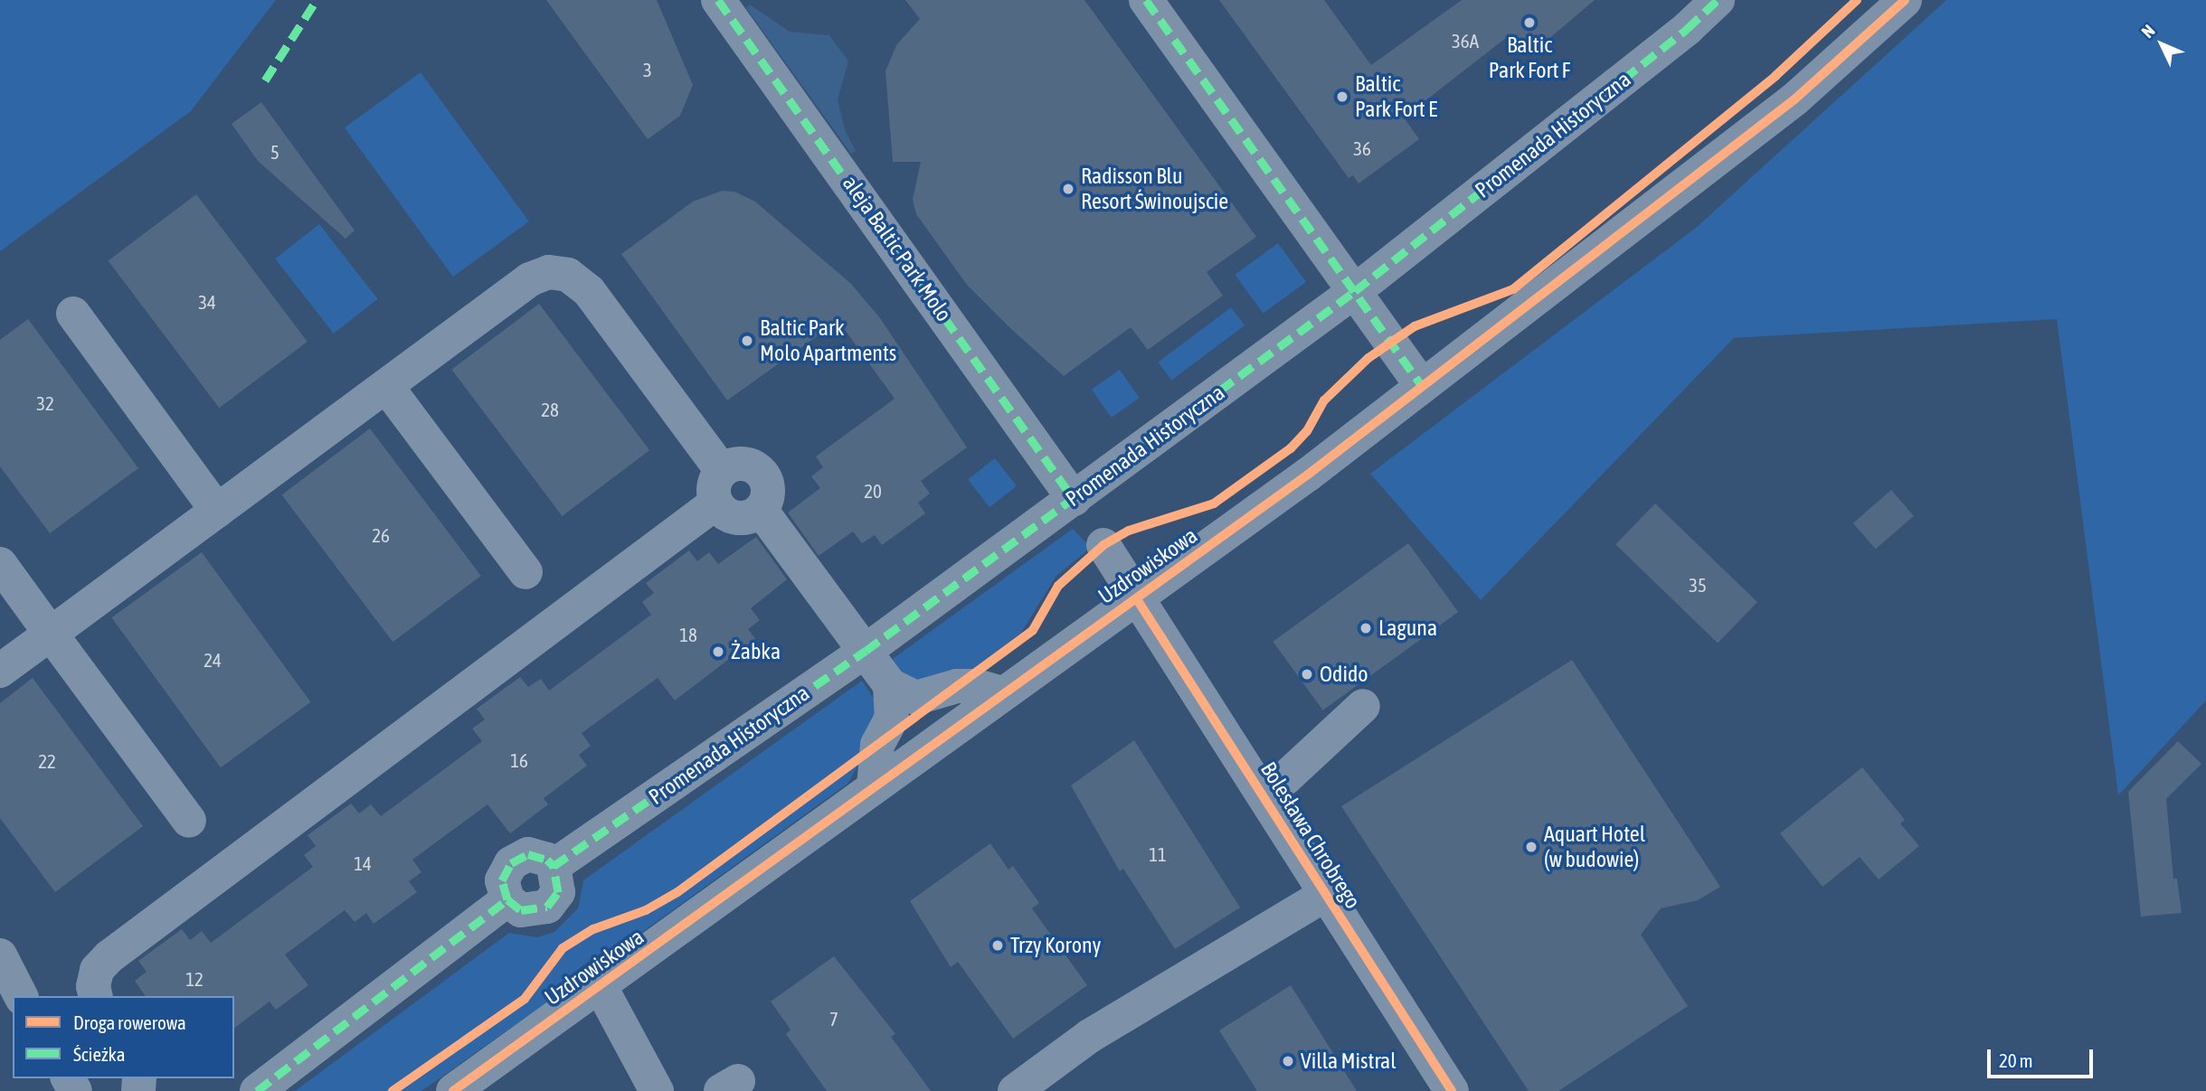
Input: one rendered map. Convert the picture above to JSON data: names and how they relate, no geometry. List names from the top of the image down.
{
  "streets": {
    "street": [
      "Promenada Historyczna",
      "aleja Baltic Park Molo",
      "Uzdrowiskowa",
      "Bolesława Chrobrego"
    ]
  },
  "crossings": [
    ["Promenada Historyczna", "aleja Baltic Park Molo"],
    ["Uzdrowiskowa", "Bolesława Chrobrego"]
  ],
  "places": [
    "Baltic Park Fort F",
    "Baltic Park Fort E",
    "Radisson Blu Resort Świnoujscie",
    "Baltic Park Molo Apartments",
    "Laguna",
    "Żabka",
    "Odido",
    "Aquart Hotel (w budowie)",
    "Trzy Korony",
    "Villa Mistral"
  ],
  "house_numbers": [
    "36A",
    "3",
    "36",
    "5",
    "34",
    "32",
    "28",
    "20",
    "26",
    "35",
    "18",
    "24",
    "16",
    "22",
    "11",
    "14",
    "12",
    "7"
  ],
  "legend": ["Droga rowerowa", "Ścieżka"],
  "scale_bar": "20 m",
  "north": "top left"
}
